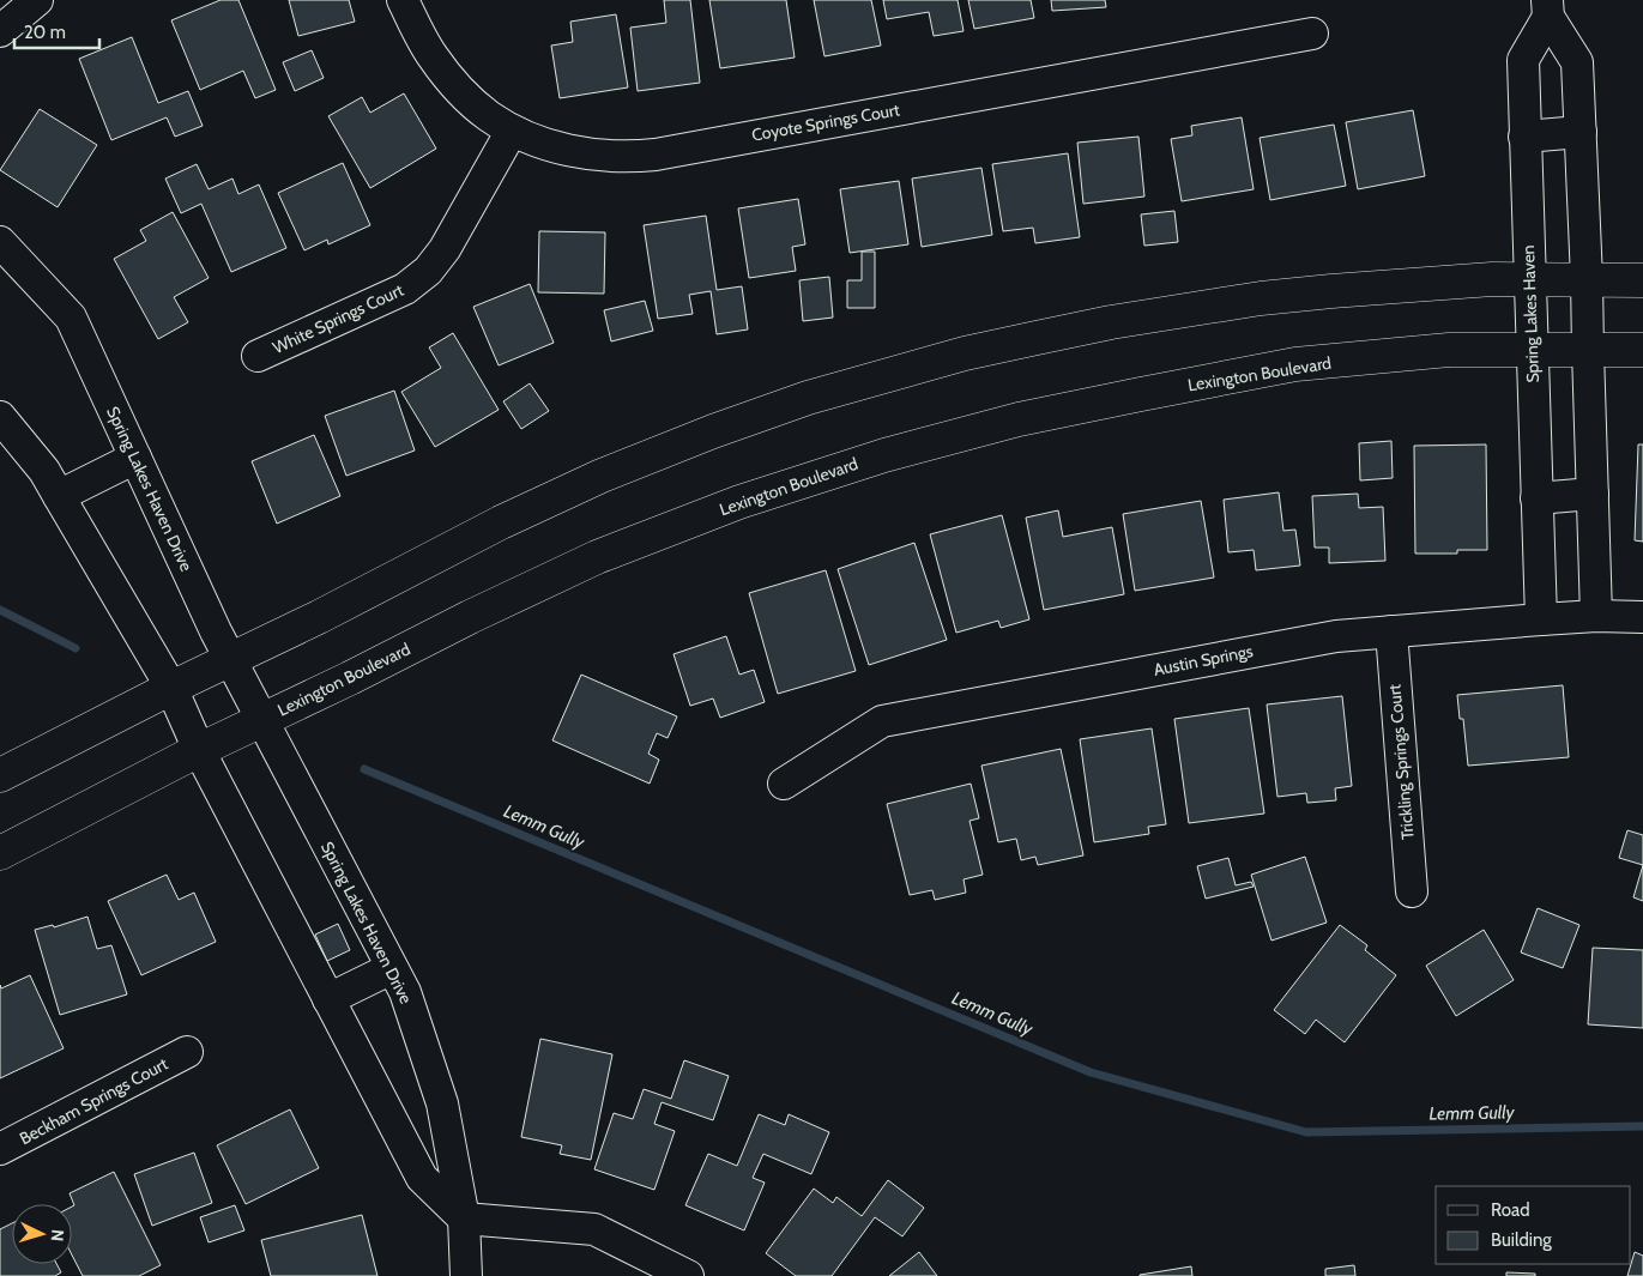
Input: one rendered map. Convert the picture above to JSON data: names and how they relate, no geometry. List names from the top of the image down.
{
  "streets": {
    "main road": ["Lexington Boulevard"],
    "street": [
      "Coyote Springs Court",
      "Spring Lakes Haven",
      "White Springs Court",
      "Spring Lakes Haven Drive",
      "Austin Springs",
      "Trickling Springs Court",
      "Beckham Springs Court"
    ]
  },
  "crossings": [
    ["Coyote Springs Court", "White Springs Court"],
    ["Spring Lakes Haven", "Lexington Boulevard"],
    ["Spring Lakes Haven", "Austin Springs"],
    ["Lexington Boulevard", "Spring Lakes Haven Drive"],
    ["Austin Springs", "Trickling Springs Court"]
  ],
  "water": ["Lemm Gully"],
  "legend": ["Road", "Building"],
  "scale_bar": "20 m",
  "north": "right"
}
